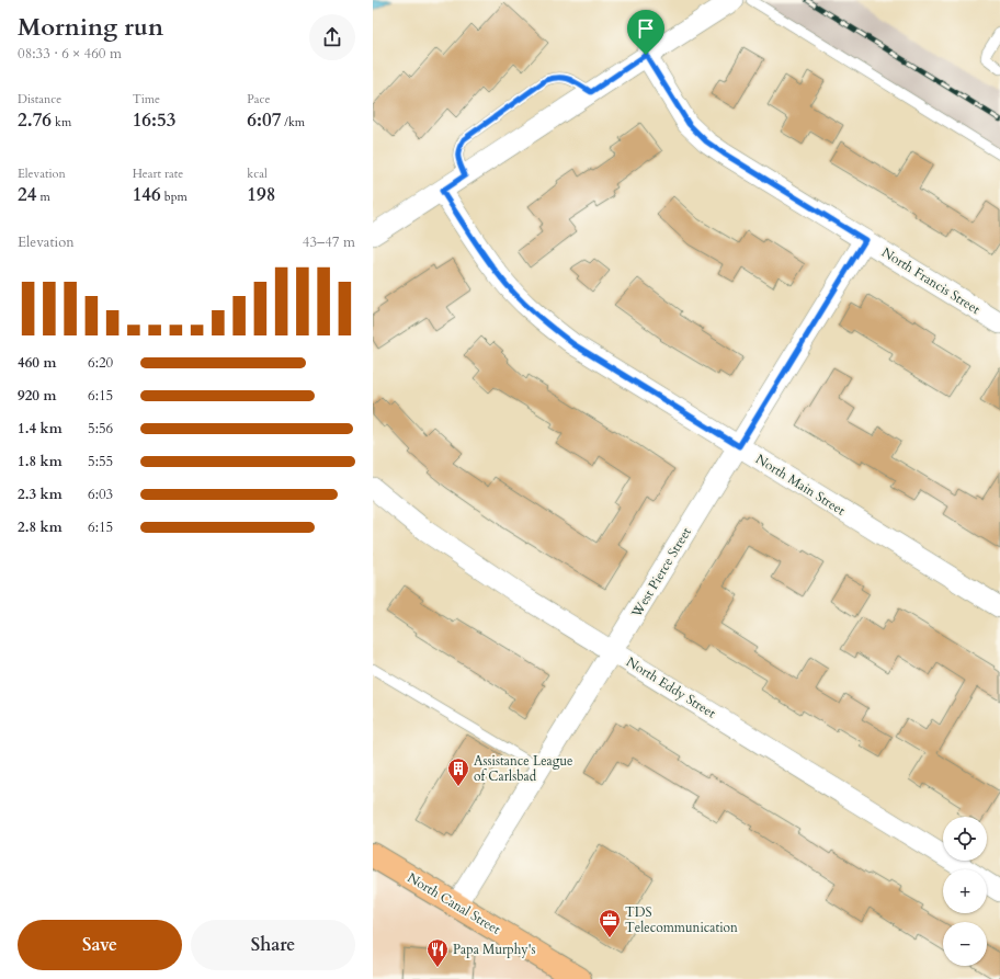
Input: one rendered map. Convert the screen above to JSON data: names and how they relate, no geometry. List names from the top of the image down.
{
  "streets": {
    "main road": ["North Canal Street"],
    "street": [
      "North Francis Street",
      "North Main Street",
      "West Pierce Street",
      "North Eddy Street"
    ]
  },
  "crossings": [
    ["North Francis Street", "West Pierce Street"],
    ["North Main Street", "West Pierce Street"],
    ["West Pierce Street", "North Eddy Street"],
    ["West Pierce Street", "North Canal Street"]
  ],
  "places": {
    "building": ["Assistance League of Carlsbad"],
    "office": ["TDS Telecommunication"],
    "restaurant": ["Papa Murphy's"]
  },
  "page": {
    "heading": ["Morning run", "08:33 · 6 × 460 m"],
    "stats": [
      ["Distance", "2.76 km"],
      ["Time", "16:53"],
      ["Pace", "6:07 /km"],
      ["Elevation", "24 m"],
      ["Heart rate", "146 bpm"],
      ["kcal", "198"]
    ],
    "chart": ["Elevation", "43–47 m"],
    "list": [
      {
        "name": "460 m",
        "note": "6:20"
      },
      {
        "name": "920 m",
        "note": "6:15"
      },
      {
        "name": "1.4 km",
        "note": "5:56"
      },
      {
        "name": "1.8 km",
        "note": "5:55"
      },
      {
        "name": "2.3 km",
        "note": "6:03"
      },
      {
        "name": "2.8 km",
        "note": "6:15"
      }
    ],
    "map_buttons": ["+", "−"],
    "buttons": ["Save", "Share"]
  }
}
